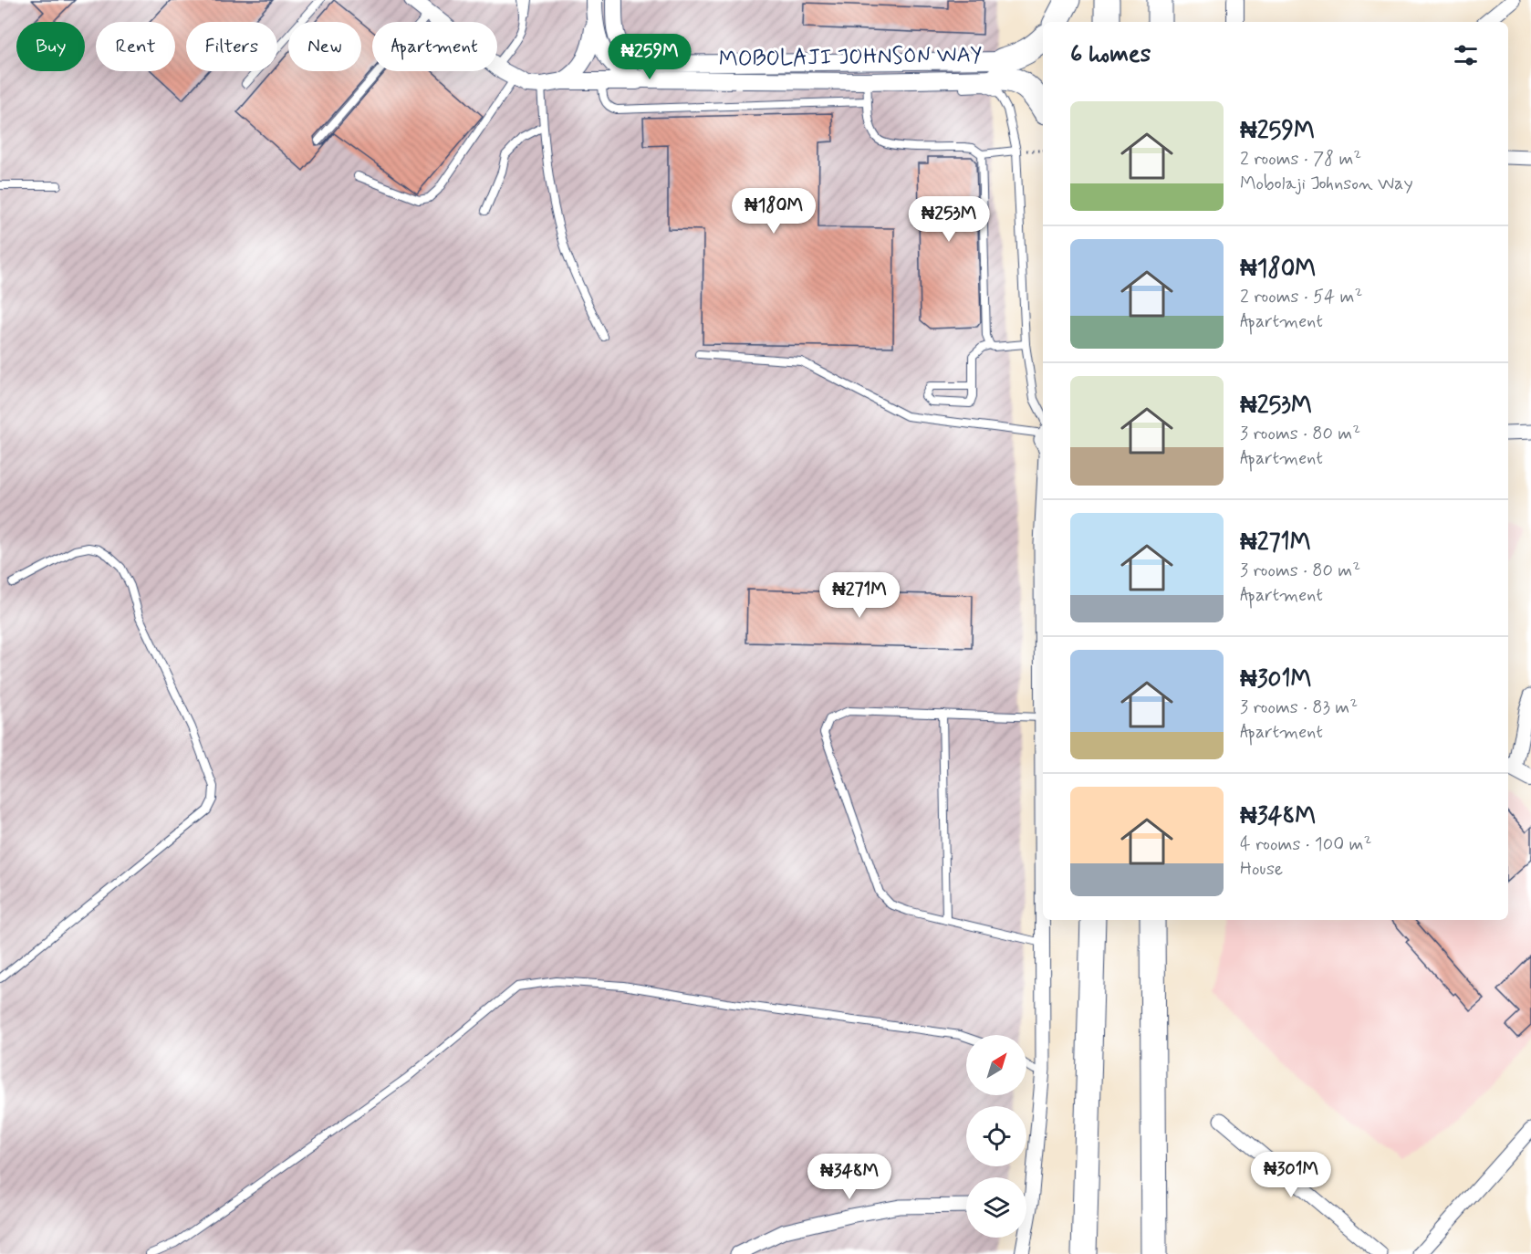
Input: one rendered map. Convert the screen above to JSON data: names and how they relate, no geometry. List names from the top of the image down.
{
  "streets": {
    "street": ["MOBOLAJI JOHNSON WAY"]
  },
  "north": "top right",
  "page": {
    "chip": [
      "Buy",
      "Rent",
      "Filters",
      "New",
      "Apartment"
    ],
    "heading": "6 homes",
    "price": [
      "₦259M",
      "₦180M",
      "₦253M",
      "₦271M",
      "₦301M",
      "₦348M"
    ],
    "list": [
      {
        "name": "₦259M",
        "note": "2 rooms · 78 m² · Mobolaji Johnson Way"
      },
      {
        "name": "₦180M",
        "note": "2 rooms · 54 m² · Apartment"
      },
      {
        "name": "₦253M",
        "note": "3 rooms · 80 m² · Apartment"
      },
      {
        "name": "₦271M",
        "note": "3 rooms · 80 m² · Apartment"
      },
      {
        "name": "₦301M",
        "note": "3 rooms · 83 m² · Apartment"
      },
      {
        "name": "₦348M",
        "note": "4 rooms · 100 m² · House"
      }
    ]
  }
}
